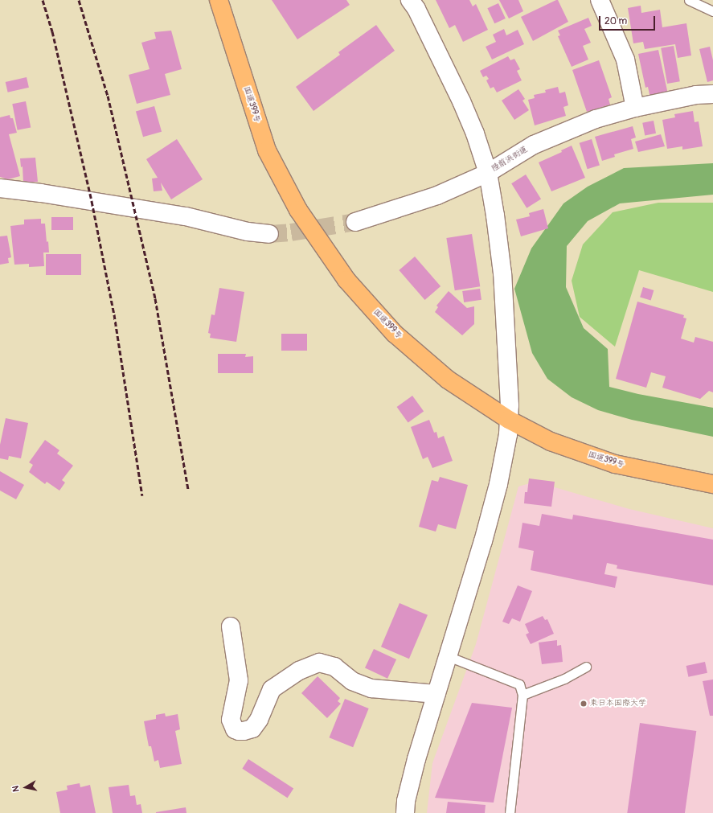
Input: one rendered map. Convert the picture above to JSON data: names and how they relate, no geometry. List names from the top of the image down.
{
  "streets": {
    "highway": ["国道399号"],
    "street": ["陸前浜街道"]
  },
  "places": ["東日本国際大学"],
  "scale_bar": "20 m",
  "north": "left"
}
